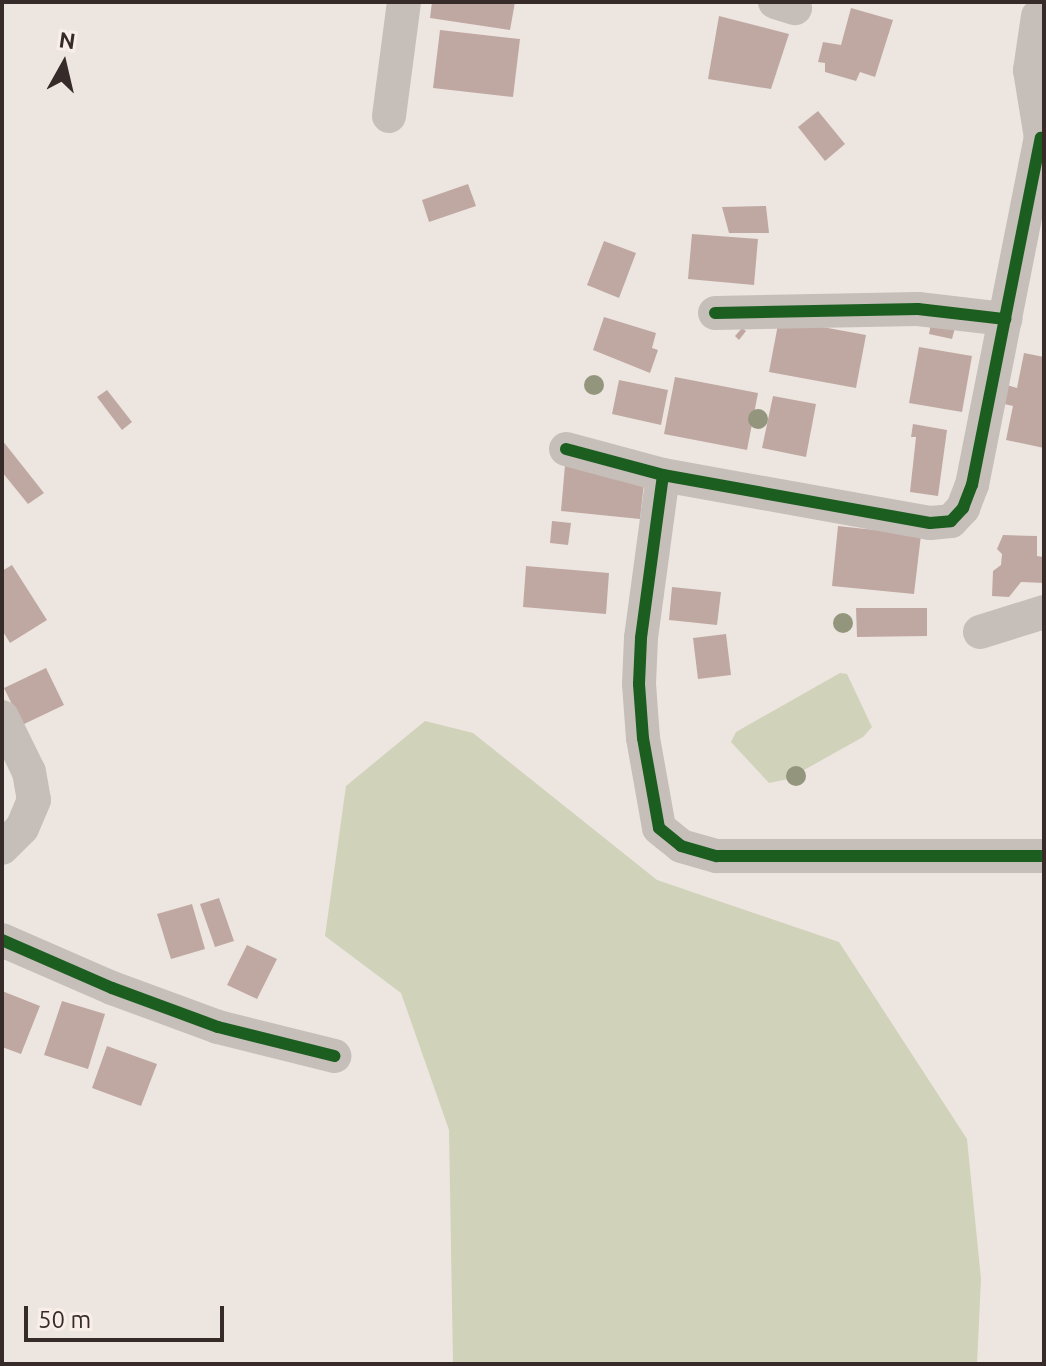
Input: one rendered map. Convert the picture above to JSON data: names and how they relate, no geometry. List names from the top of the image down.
{
  "scale_bar": "50 m",
  "north": "top"
}
